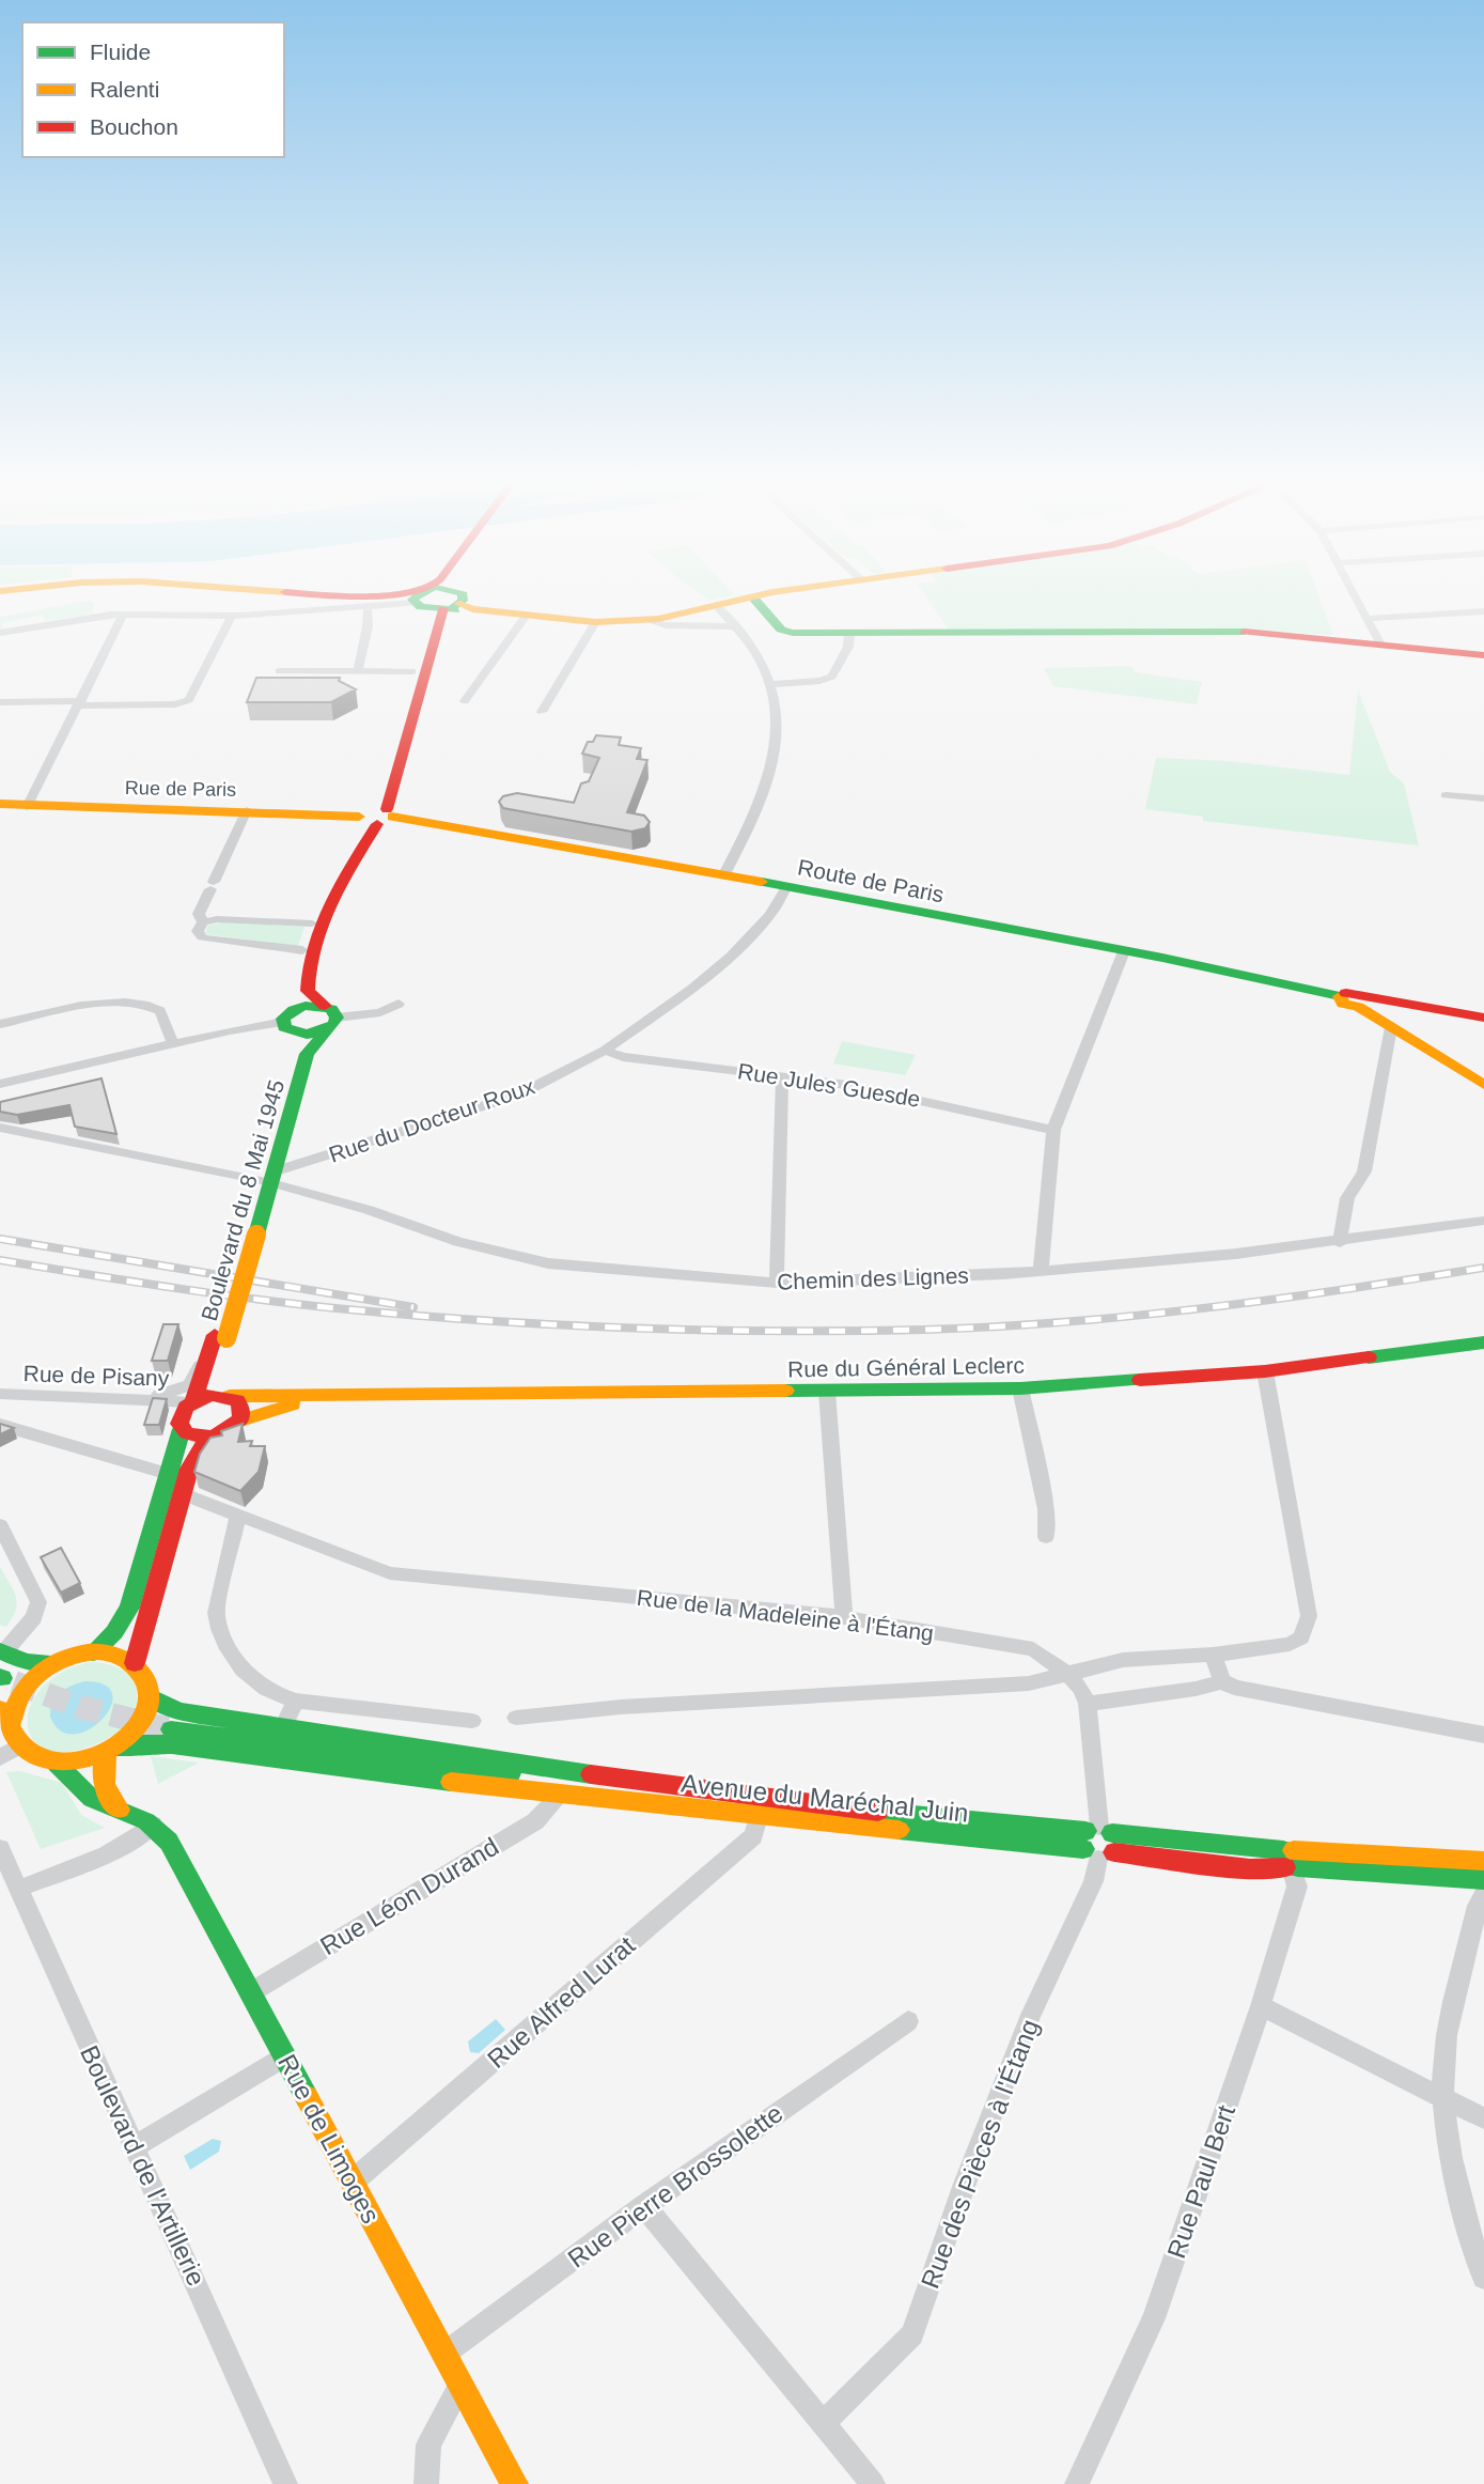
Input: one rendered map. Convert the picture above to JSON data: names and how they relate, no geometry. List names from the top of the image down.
{
  "streets": {
    "main road": [
      "Rue de Paris",
      "Route de Paris",
      "Boulevard du 8 Mai 1945",
      "Rue du Général Leclerc",
      "Avenue du Maréchal Juin",
      "Rue de Limoges"
    ],
    "street": [
      "Rue Jules Guesde",
      "Rue du Docteur Roux",
      "Chemin des Lignes",
      "Rue de Pisany",
      "Rue de la Madeleine à l'Étang",
      "Rue Léon Durand",
      "Rue Alfred Lurat",
      "Rue des Pièces à l'Étang",
      "Boulevard de l'Artillerie",
      "Rue Paul Bert",
      "Rue Pierre Brossolette"
    ]
  },
  "crossings": [
    ["Rue de Paris", "Route de Paris"],
    ["Rue de Paris", "Boulevard du 8 Mai 1945"],
    ["Route de Paris", "Rue du Docteur Roux"],
    ["Route de Paris", "Boulevard du 8 Mai 1945"],
    ["Rue Jules Guesde", "Rue du Docteur Roux"],
    ["Rue du Docteur Roux", "Boulevard du 8 Mai 1945"],
    ["Rue du Docteur Roux", "Chemin des Lignes"],
    ["Boulevard du 8 Mai 1945", "Chemin des Lignes"],
    ["Boulevard du 8 Mai 1945", "Rue de Pisany"],
    ["Avenue du Maréchal Juin", "Rue Léon Durand"],
    ["Avenue du Maréchal Juin", "Rue Alfred Lurat"],
    ["Avenue du Maréchal Juin", "Rue de Limoges"],
    ["Avenue du Maréchal Juin", "Rue des Pièces à l'Étang"],
    ["Avenue du Maréchal Juin", "Rue Paul Bert"],
    ["Rue Léon Durand", "Rue de Limoges"],
    ["Rue Alfred Lurat", "Rue de Limoges"],
    ["Rue de Limoges", "Rue Pierre Brossolette"]
  ],
  "legend": ["Fluide", "Ralenti", "Bouchon"]
}
